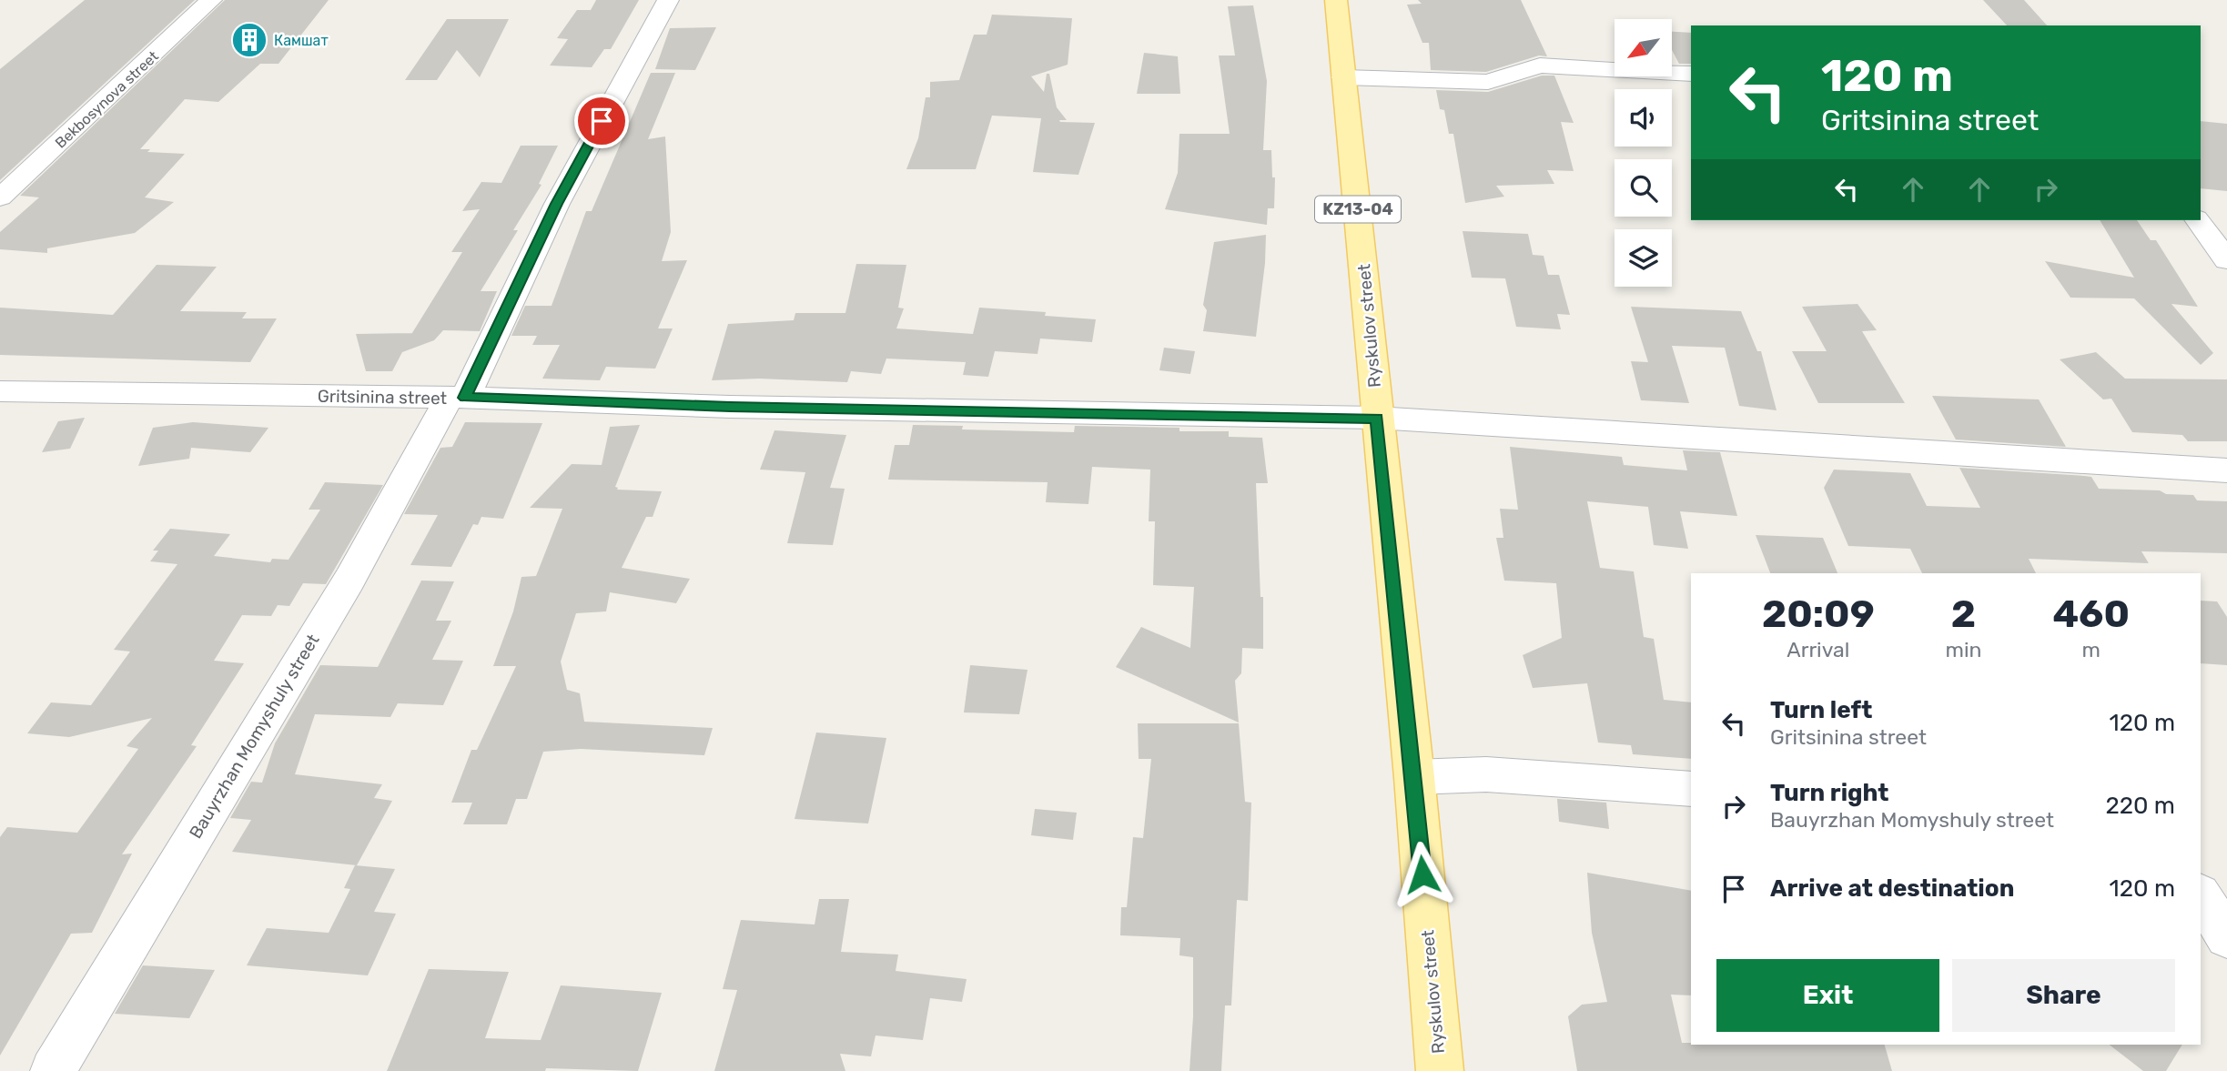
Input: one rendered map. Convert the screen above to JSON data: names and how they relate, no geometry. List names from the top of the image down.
{
  "streets": {
    "main road": ["KZ13-04", "Ryskulov street"],
    "street": ["Bekbosynova street", "Gritsinina street", "Bauyrzhan Momyshuly street"]
  },
  "crossings": [
    ["Ryskulov street", "Gritsinina street"],
    ["Gritsinina street", "Bauyrzhan Momyshuly street"]
  ],
  "places": {
    "building": ["Камшат"]
  },
  "north": "bottom left",
  "page": {
    "turn": ["120 m", "Gritsinina street"],
    "eta": [
      "20:09",
      "Arrival",
      "2",
      "min",
      "460",
      "m"
    ],
    "list": [
      {
        "name": "Turn left",
        "note": "Gritsinina street",
        "value": "120 m"
      },
      {
        "name": "Turn right",
        "note": "Bauyrzhan Momyshuly street",
        "value": "220 m"
      },
      {
        "name": "Arrive at destination",
        "value": "120 m"
      }
    ],
    "buttons": ["Exit", "Share"]
  }
}
